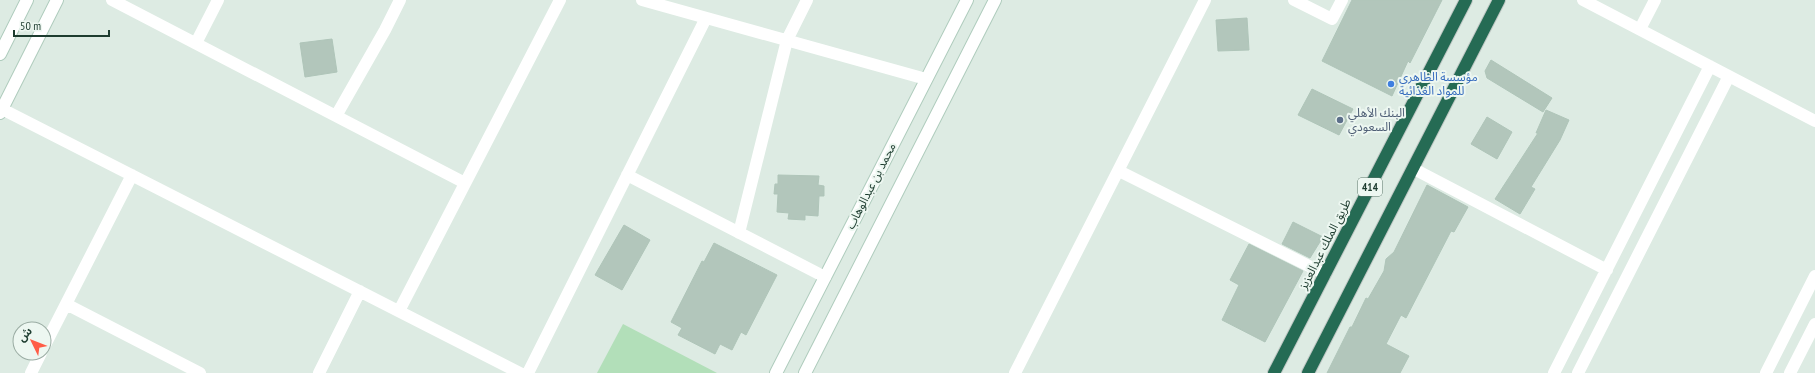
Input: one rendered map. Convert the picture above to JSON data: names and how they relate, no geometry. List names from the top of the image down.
{
  "streets": {
    "highway": ["414", "طريق الملك عبدالعزيز"],
    "street": ["محمد بن عبدالوهاب"]
  },
  "places": ["مؤسسة الظاهري للمواد الغذائية", "البنك الأهلي السعودي"],
  "scale_bar": "50 m",
  "north": "top left"
}
